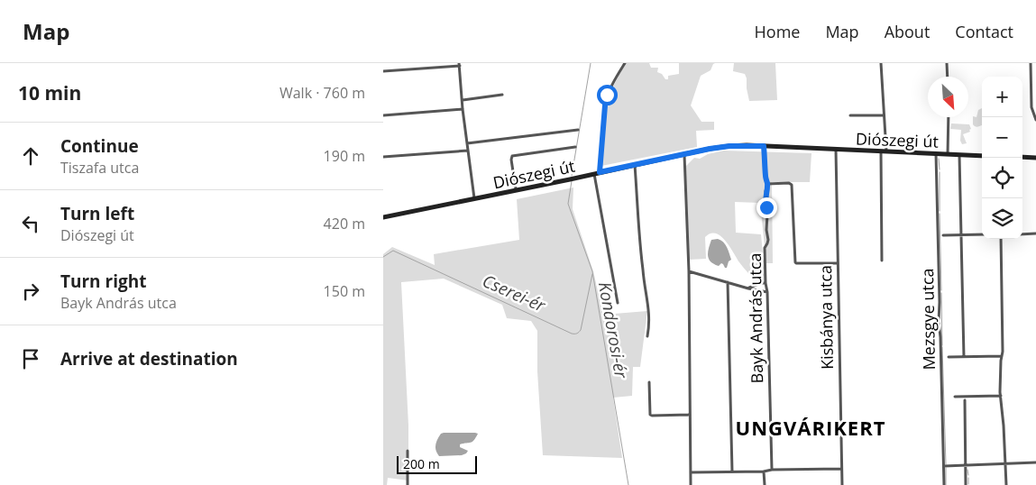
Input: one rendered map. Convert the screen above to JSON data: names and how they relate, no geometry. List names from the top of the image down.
{
  "streets": {
    "main road": ["Diószegi út"],
    "street": ["Kisbánya utca", "Bayk András utca", "Mezsgye utca"]
  },
  "crossings": [
    ["Diószegi út", "Kisbánya utca"],
    ["Diószegi út", "Bayk András utca"],
    ["Diószegi út", "Mezsgye utca"]
  ],
  "districts": ["UNGVÁRIKERT"],
  "water": ["Cserei-ér", "Kondorosi-ér"],
  "scale_bar": "200 m",
  "north": "bottom right",
  "page": {
    "header": "Map",
    "nav": [
      "Home",
      "Map",
      "About",
      "Contact"
    ],
    "heading": ["10 min", "Walk · 760 m"],
    "map_buttons": ["+", "−"],
    "list": [
      ["Continue", "Tiszafa utca", "190 m"],
      ["Turn left", "Diószegi út", "420 m"],
      ["Turn right", "Bayk András utca", "150 m"],
      "Arrive at destination"
    ],
    "scale": "200 m"
  }
}
